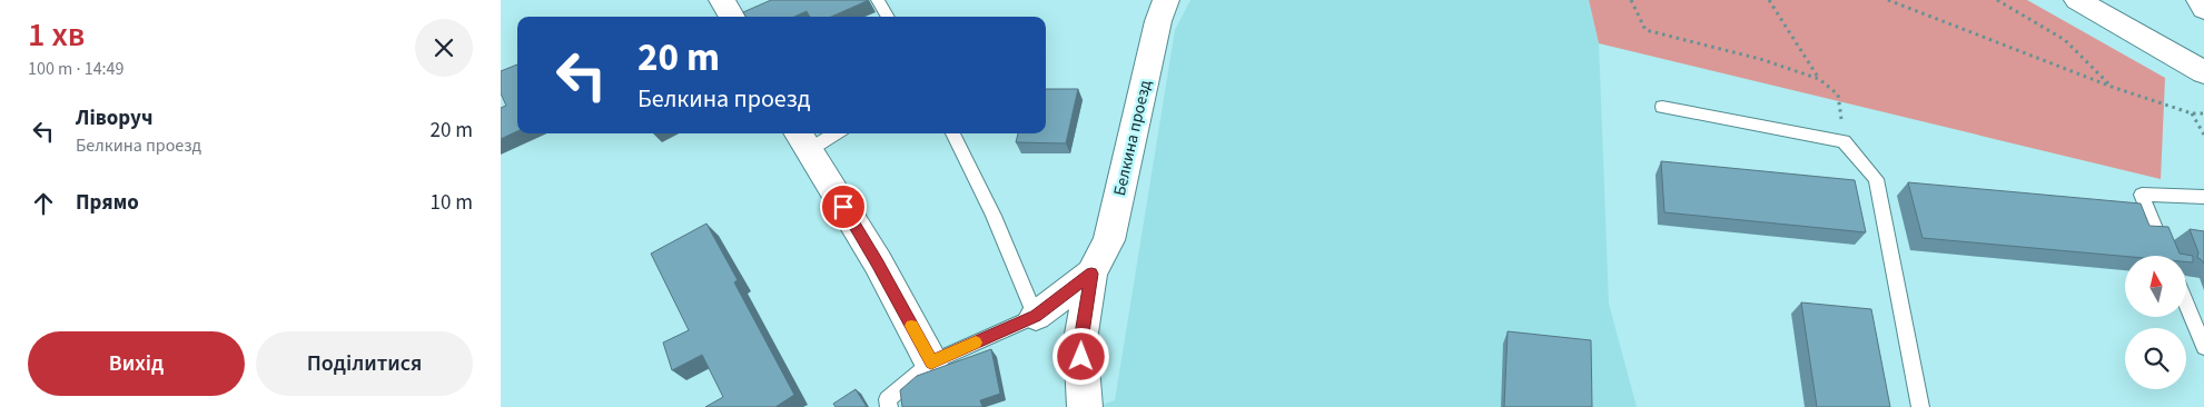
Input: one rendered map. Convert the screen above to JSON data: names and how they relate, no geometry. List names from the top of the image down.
{
  "streets": {
    "street": ["Белкина проезд"]
  },
  "north": "top",
  "page": {
    "heading": ["1 хв", "100 m · 14:49"],
    "turn": ["20 m", "Белкина проезд"],
    "list": [
      {
        "name": "Ліворуч",
        "note": "Белкина проезд",
        "value": "20 m"
      },
      {
        "name": "Прямо",
        "value": "10 m"
      }
    ],
    "buttons": ["Вихід", "Поділитися"]
  }
}
